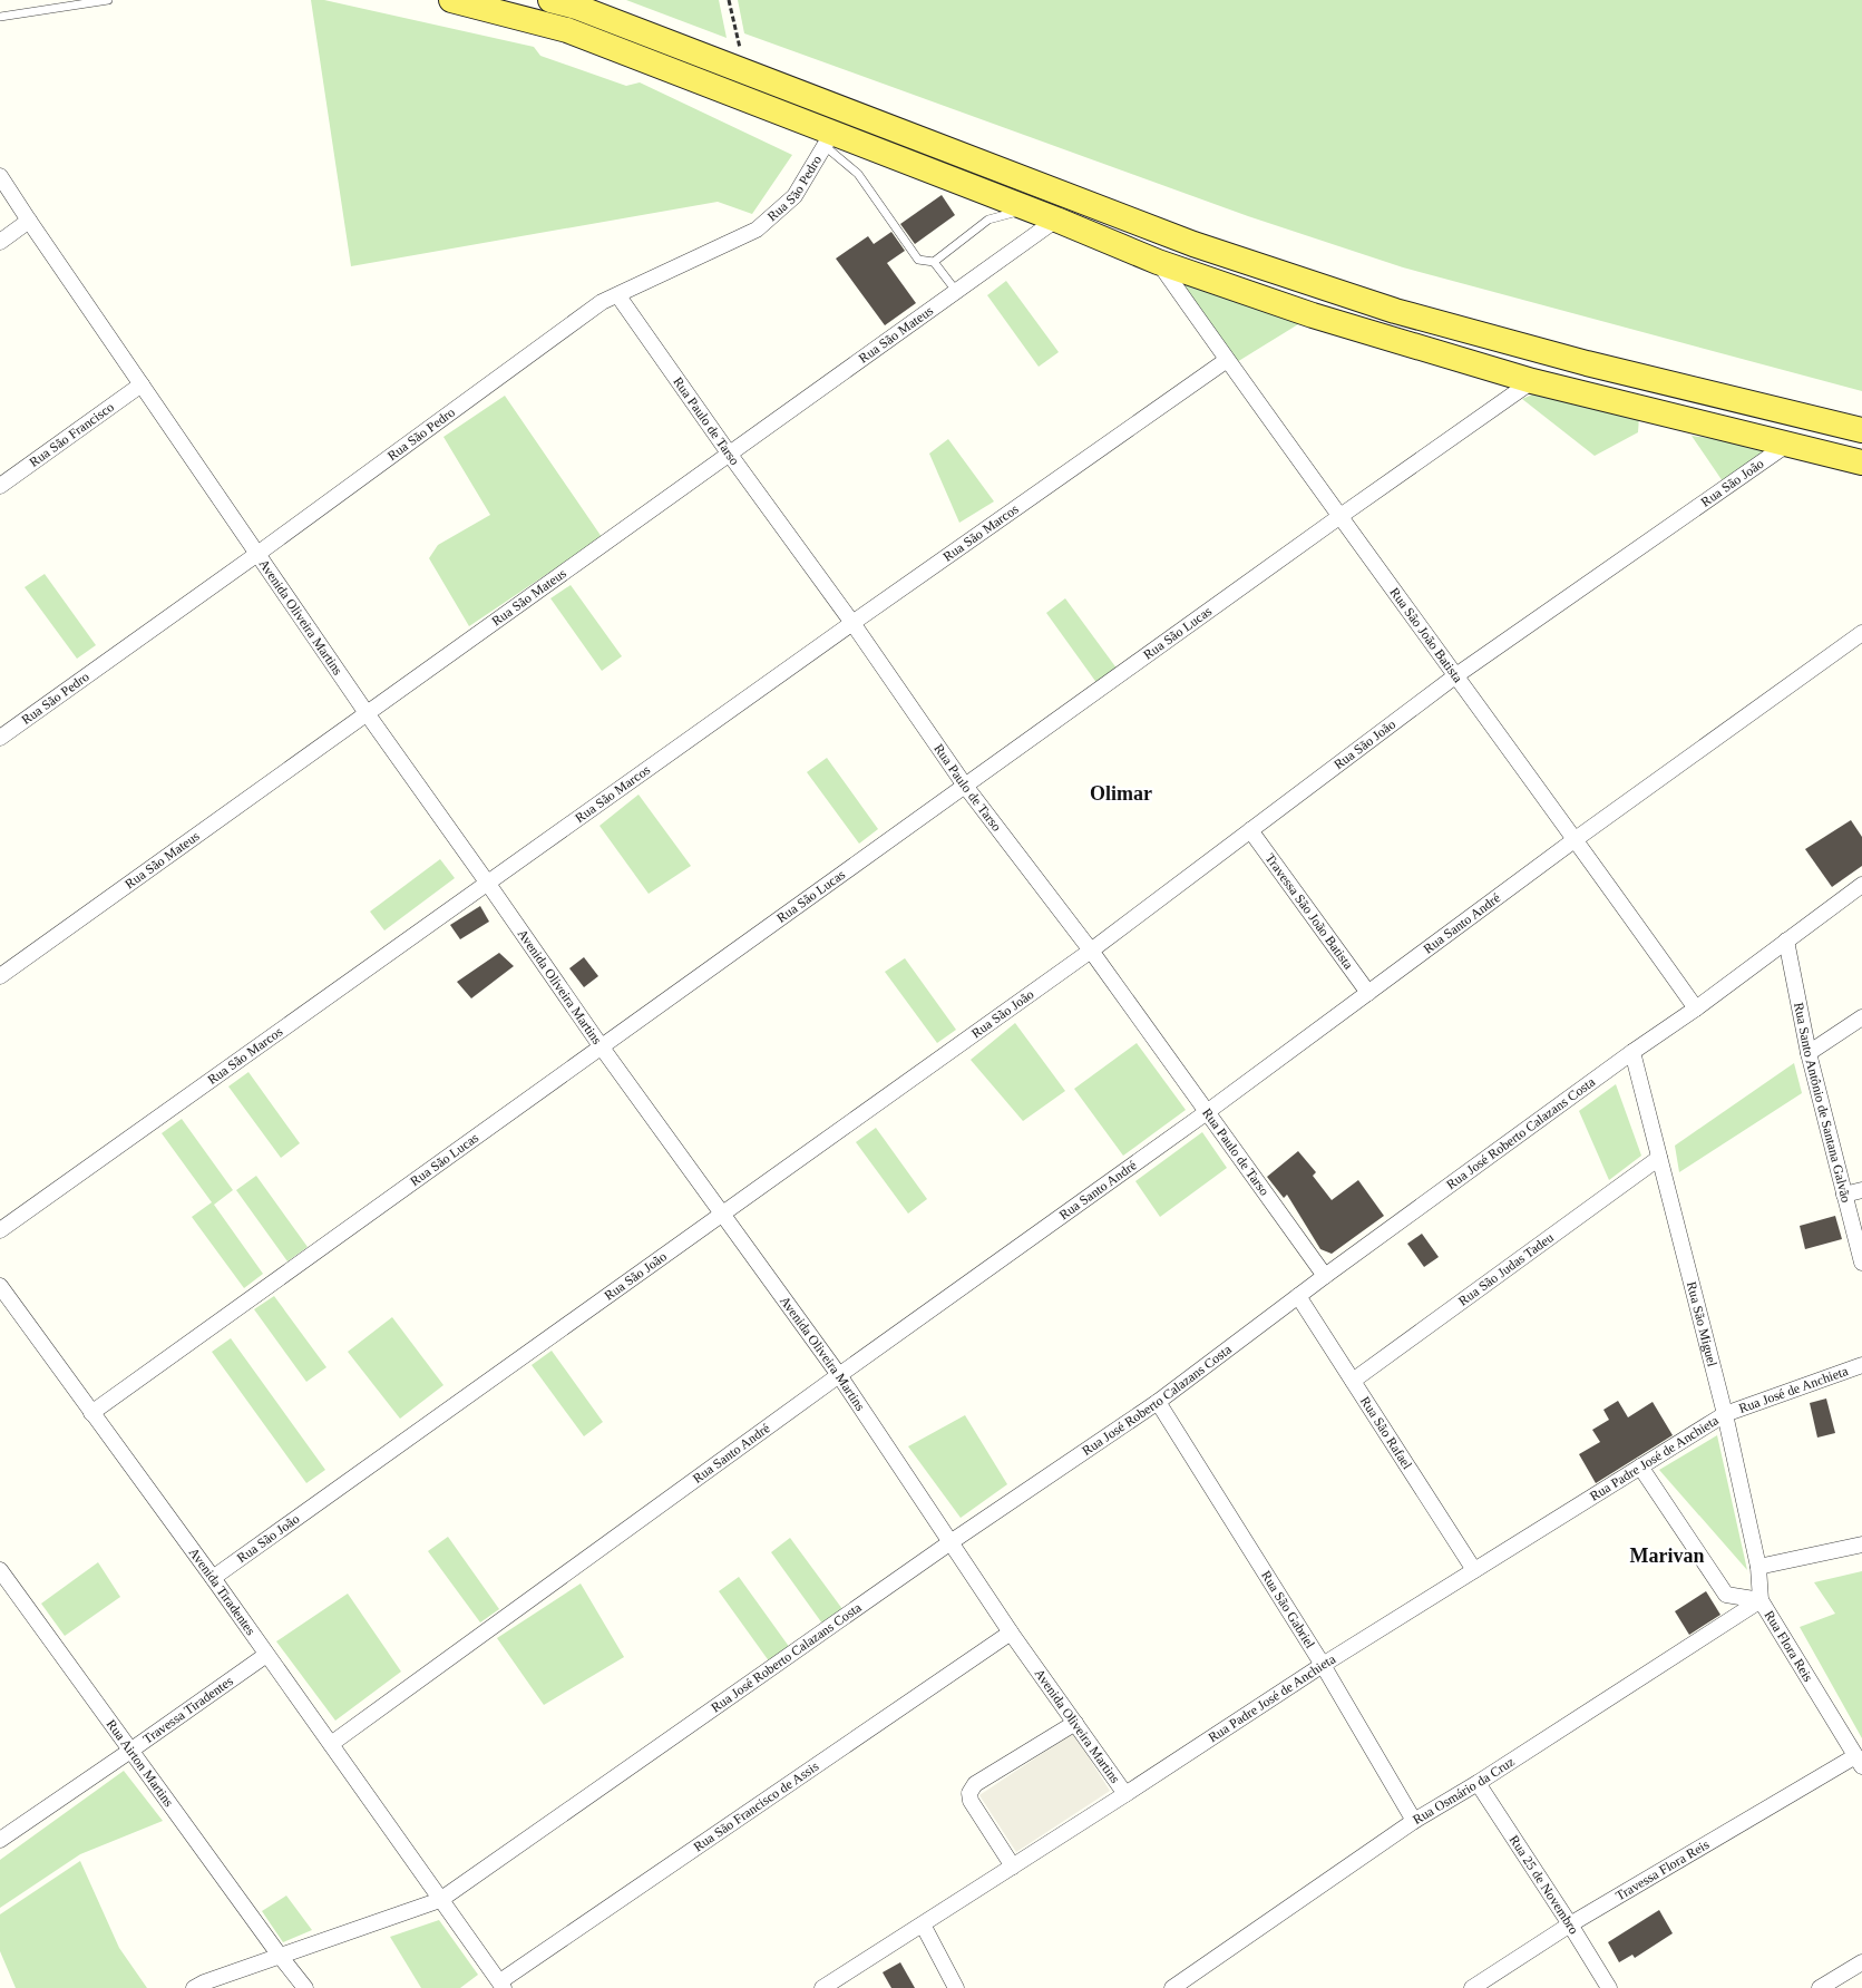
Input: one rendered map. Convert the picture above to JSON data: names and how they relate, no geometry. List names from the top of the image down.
{
  "streets": {
    "street": [
      "Rua São Pedro",
      "Rua São Mateus",
      "Rua Paulo de Tarso",
      "Rua São Francisco",
      "Rua São João",
      "Rua São Marcos",
      "Avenida Oliveira Martins",
      "Rua São Lucas",
      "Rua São João Batista",
      "Travessa São João Batista",
      "Rua Santo André",
      "Rua Santo Antônio de Santana Galvão",
      "Rua José Roberto Calazans Costa",
      "Rua São Judas Tadeu",
      "Rua São Miguel",
      "Rua José de Anchieta",
      "Rua São Rafael",
      "Rua Padre José de Anchieta",
      "Avenida Tiradentes",
      "Rua São Gabriel",
      "Rua Flora Reis",
      "Travessa Tiradentes",
      "Rua Airton Martins",
      "Rua Osmário da Cruz",
      "Rua São Francisco de Assis",
      "Travessa Flora Reis",
      "Rua 25 de Novembro"
    ]
  },
  "crossings": [
    ["Rua São Pedro", "Rua Paulo de Tarso"],
    ["Rua São Pedro", "Avenida Oliveira Martins"],
    ["Rua São Mateus", "Rua Paulo de Tarso"],
    ["Rua São Mateus", "Avenida Oliveira Martins"],
    ["Rua Paulo de Tarso", "Rua São João"],
    ["Rua Paulo de Tarso", "Rua São Marcos"],
    ["Rua Paulo de Tarso", "Rua São Lucas"],
    ["Rua Paulo de Tarso", "Rua Santo André"],
    ["Rua Paulo de Tarso", "Rua José Roberto Calazans Costa"],
    ["Rua São Francisco", "Avenida Oliveira Martins"],
    ["Rua São João", "Avenida Oliveira Martins"],
    ["Rua São João", "Rua São João Batista"],
    ["Rua São João", "Travessa São João Batista"],
    ["Rua São João", "Avenida Tiradentes"],
    ["Rua São Marcos", "Avenida Oliveira Martins"],
    ["Rua São Marcos", "Rua São João Batista"],
    ["Avenida Oliveira Martins", "Rua São Lucas"],
    ["Avenida Oliveira Martins", "Rua Santo André"],
    ["Avenida Oliveira Martins", "Rua José Roberto Calazans Costa"],
    ["Avenida Oliveira Martins", "Rua Padre José de Anchieta"],
    ["Avenida Oliveira Martins", "Rua São Francisco de Assis"],
    ["Rua São Lucas", "Rua São João Batista"],
    ["Rua São Lucas", "Avenida Tiradentes"],
    ["Rua São João Batista", "Rua Santo André"],
    ["Rua São João Batista", "Rua José Roberto Calazans Costa"],
    ["Travessa São João Batista", "Rua Santo André"],
    ["Rua Santo André", "Avenida Tiradentes"],
    ["Rua Santo Antônio de Santana Galvão", "Rua José Roberto Calazans Costa"],
    ["Rua José Roberto Calazans Costa", "Rua São Miguel"],
    ["Rua José Roberto Calazans Costa", "Rua São Rafael"],
    ["Rua José Roberto Calazans Costa", "Avenida Tiradentes"],
    ["Rua José Roberto Calazans Costa", "Rua São Gabriel"],
    ["Rua São Judas Tadeu", "Rua São Miguel"],
    ["Rua São Judas Tadeu", "Rua São Rafael"],
    ["Rua São Miguel", "Rua José de Anchieta"],
    ["Rua São Miguel", "Rua Padre José de Anchieta"],
    ["Rua São Miguel", "Rua Flora Reis"],
    ["Rua São Miguel", "Rua Osmário da Cruz"],
    ["Rua José de Anchieta", "Rua Padre José de Anchieta"],
    ["Rua São Rafael", "Rua Padre José de Anchieta"],
    ["Rua Padre José de Anchieta", "Rua São Gabriel"],
    ["Rua Padre José de Anchieta", "Rua Flora Reis"],
    ["Avenida Tiradentes", "Travessa Tiradentes"],
    ["Avenida Tiradentes", "Rua São Francisco de Assis"],
    ["Rua São Gabriel", "Rua Osmário da Cruz"],
    ["Rua Flora Reis", "Rua Osmário da Cruz"],
    ["Rua Flora Reis", "Travessa Flora Reis"],
    ["Travessa Tiradentes", "Rua Airton Martins"],
    ["Rua Osmário da Cruz", "Rua 25 de Novembro"],
    ["Travessa Flora Reis", "Rua 25 de Novembro"]
  ],
  "districts": ["Olimar", "Marivan"]
}
